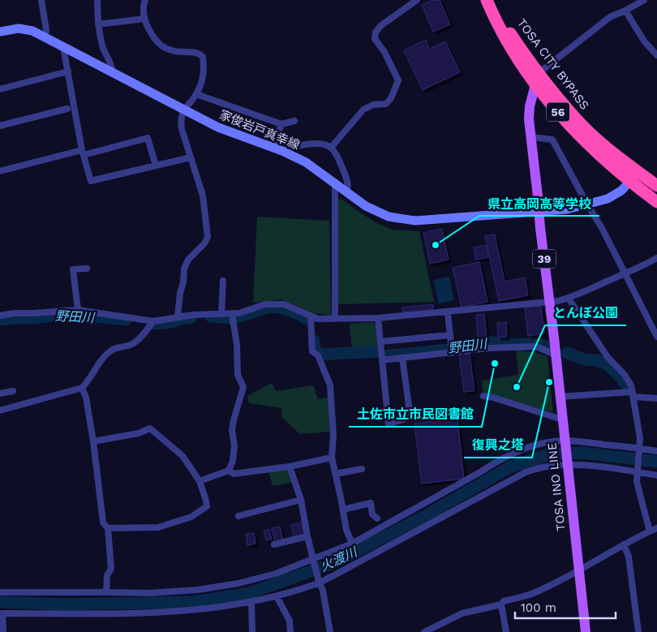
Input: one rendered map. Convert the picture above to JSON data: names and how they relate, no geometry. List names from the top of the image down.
{
  "streets": {
    "highway": ["TOSA CITY BYPASS", "56"],
    "main road": ["家俊岩戸真幸線", "39", "TOSA INO LINE"]
  },
  "crossings": [
    ["TOSA CITY BYPASS", "家俊岩戸真幸線"],
    ["TOSA CITY BYPASS", "TOSA INO LINE"],
    ["家俊岩戸真幸線", "TOSA INO LINE"]
  ],
  "water": ["野田川", "火渡川"],
  "places": [
    "県立高岡高等学校",
    "土佐市立市民図書館",
    "復興之塔",
    "とんぼ公園"
  ],
  "scale_bar": "100 m"
}
